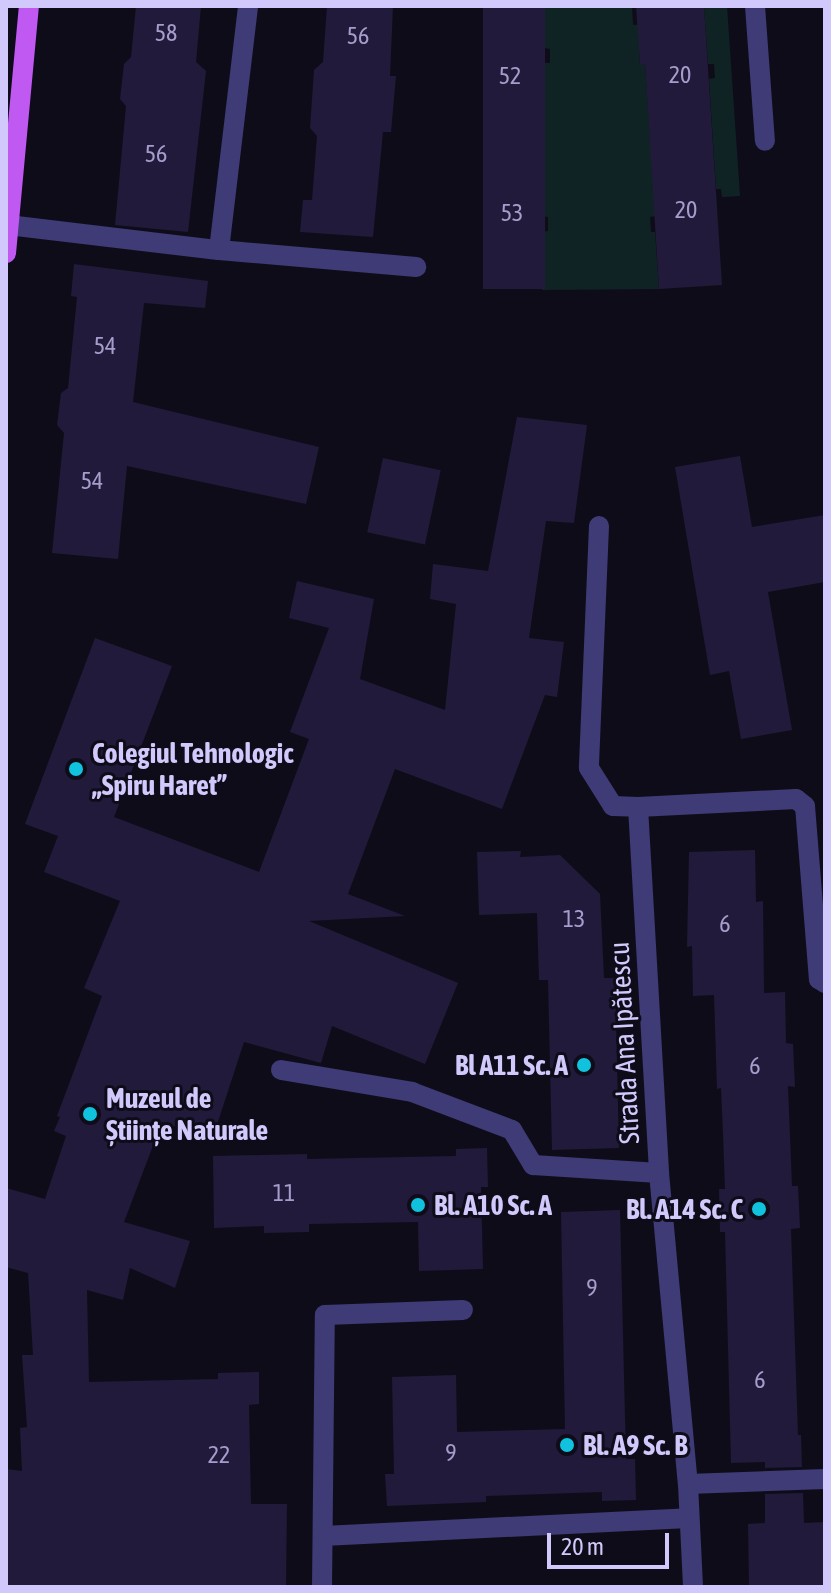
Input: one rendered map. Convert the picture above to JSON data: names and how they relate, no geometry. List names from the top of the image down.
{
  "streets": {
    "street": ["Strada Ana Ipătescu"]
  },
  "places": [
    "Colegiul Tehnologic „Spiru Haret”",
    "Bl A11 Sc. A",
    "Muzeul de Științe Naturale",
    "Bl. A10 Sc. A",
    "Bl. A14 Sc. C",
    "Bl. A9 Sc. B"
  ],
  "house_numbers": [
    "58",
    "56",
    "20",
    "52",
    "56",
    "20",
    "53",
    "54",
    "54",
    "13",
    "6",
    "6",
    "11",
    "9",
    "6",
    "9",
    "22"
  ],
  "scale_bar": "20 m"
}
